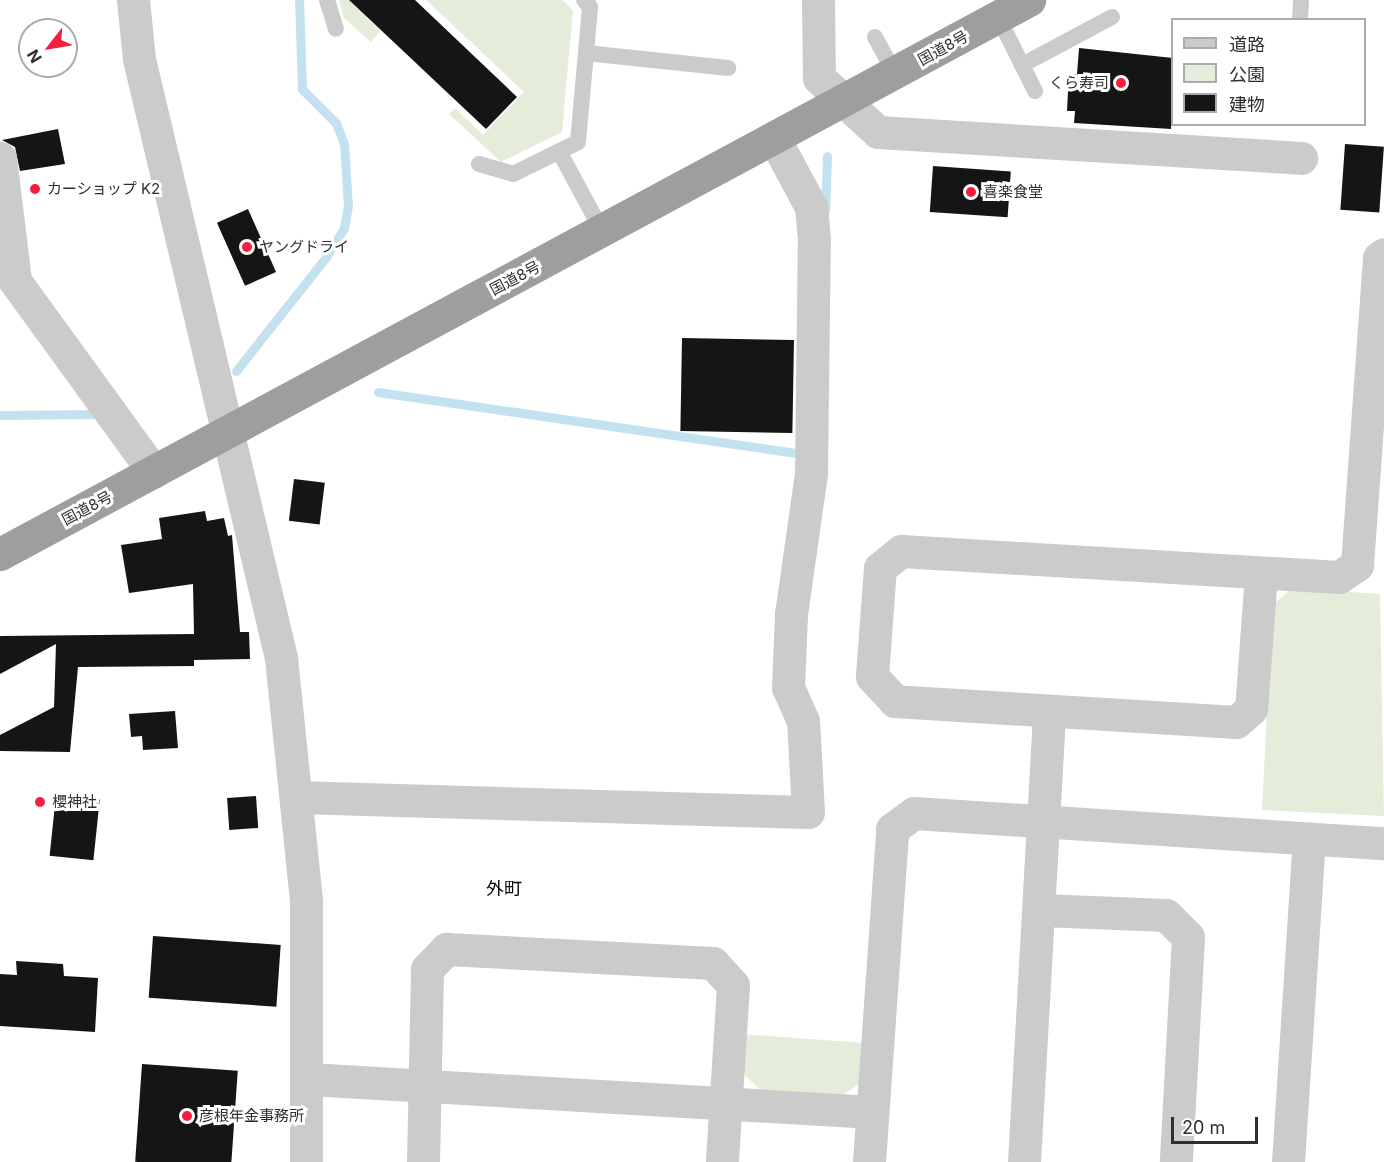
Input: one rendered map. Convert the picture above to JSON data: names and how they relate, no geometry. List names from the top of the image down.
{
  "streets": {
    "highway": ["国道8号"]
  },
  "districts": ["外町"],
  "places": [
    "くら寿司",
    "カーショップ K2",
    "喜楽食堂",
    "ヤングドライ",
    "櫻神社",
    "彦根年金事務所"
  ],
  "legend": ["道路", "公園", "建物"],
  "scale_bar": "20 m",
  "north": "bottom left"
}
